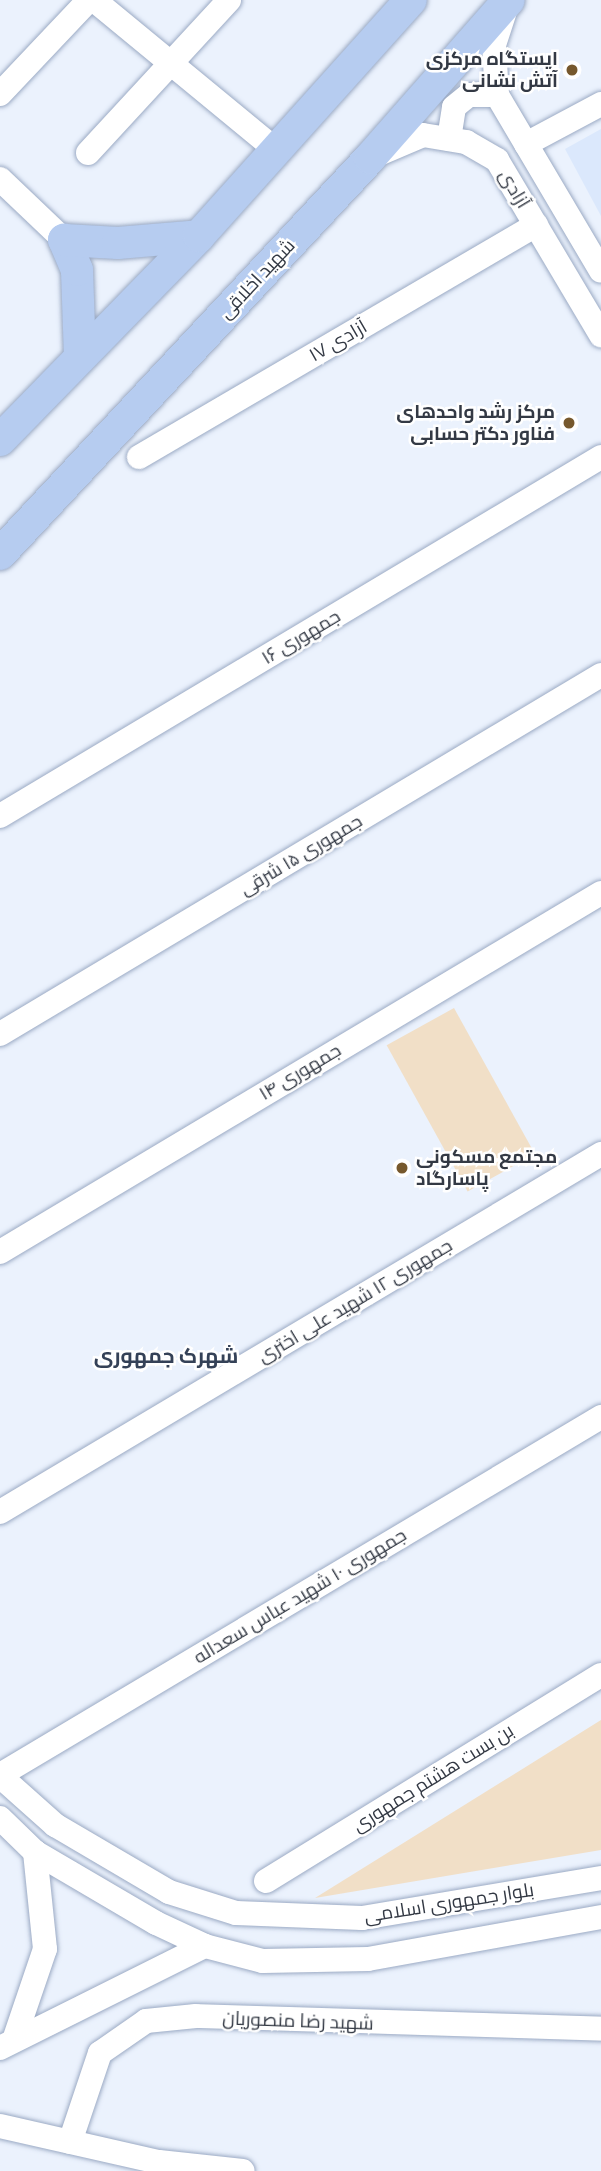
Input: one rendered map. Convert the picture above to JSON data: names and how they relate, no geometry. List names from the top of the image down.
{
  "streets": {
    "main road": ["شهید اخلاقی"],
    "street": [
      "آزادی",
      "آزادی ۱۷",
      "جمهوری ۱۶",
      "جمهوری ۱۵ شرقی",
      "جمهوری ۱۴",
      "جمهوری ۱۲ شهید علی اختری",
      "جمهوری ۱۰ شهید عباس سعداله",
      "بن بست هشتم جمهوری",
      "بلوار جمهوری اسلامی",
      "شهید رضا منصوریان"
    ]
  },
  "crossings": [
    ["آزادی", "شهید اخلاقی"],
    ["آزادی", "آزادی ۱۷"],
    ["جمهوری ۱۰ شهید عباس سعداله", "بلوار جمهوری اسلامی"]
  ],
  "districts": ["شهرک جمهوری"],
  "places": ["ایستگاه مرکزی آتش نشانی", "مرکز رشد واحدهای فناور دکتر حسابی", "مجتمع مسکونی پاسارگاد"]
}
